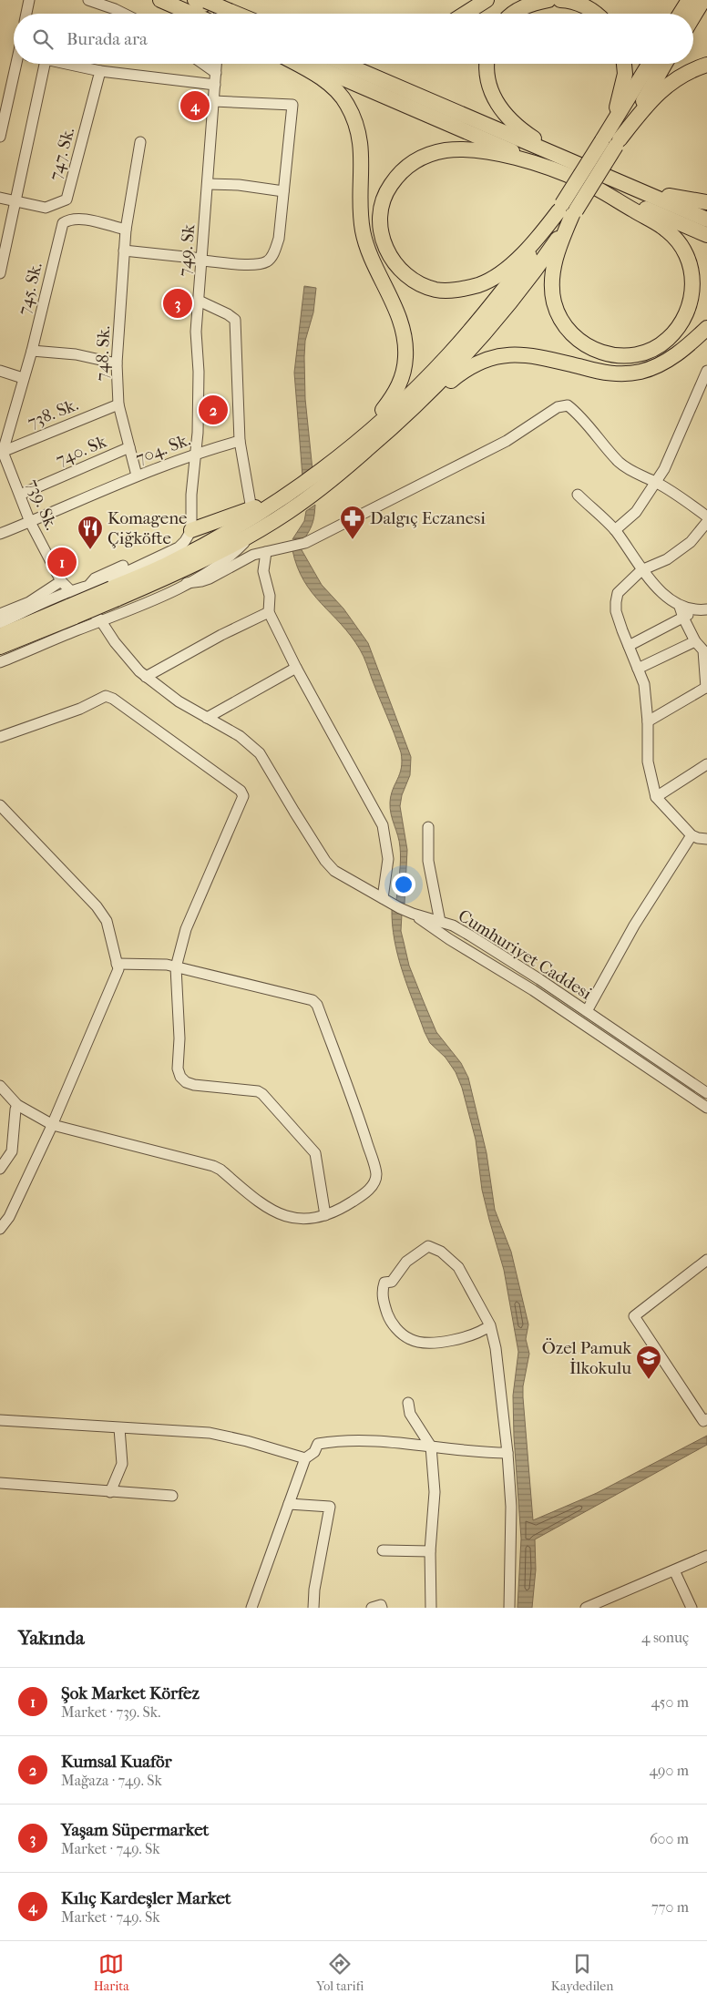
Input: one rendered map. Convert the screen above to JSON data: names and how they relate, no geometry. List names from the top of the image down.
{
  "streets": {
    "street": [
      "747. Sk.",
      "749. Sk",
      "745. Sk.",
      "748. Sk.",
      "738. Sk.",
      "704. Sk.",
      "740. Sk",
      "739. Sk.",
      "Cumhuriyet Caddesi"
    ]
  },
  "crossings": [
    ["749. Sk", "704. Sk."],
    ["745. Sk.", "748. Sk."],
    ["745. Sk.", "738. Sk."],
    ["745. Sk.", "739. Sk."],
    ["748. Sk.", "738. Sk."],
    ["748. Sk.", "704. Sk."],
    ["748. Sk.", "740. Sk"],
    ["738. Sk.", "739. Sk."],
    ["704. Sk.", "739. Sk."],
    ["740. Sk", "739. Sk."],
    ["739. Sk.", "Cumhuriyet Caddesi"]
  ],
  "places": {
    "pharmacy": ["Dalgıç Eczanesi"],
    "restaurant": ["Komagene Çiğköfte"],
    "school or university": ["Özel Pamuk İlkokulu"]
  },
  "page": {
    "search": "Burada ara",
    "pins": [
      "4",
      "3",
      "2",
      "1"
    ],
    "heading": ["Yakında", "4 sonuç"],
    "list": [
      {
        "mark": "1",
        "name": "Şok Market Körfez",
        "note": "Market · 739. Sk.",
        "value": "450 m"
      },
      {
        "mark": "2",
        "name": "Kumsal Kuaför",
        "note": "Mağaza · 749. Sk",
        "value": "490 m"
      },
      {
        "mark": "3",
        "name": "Yaşam Süpermarket",
        "note": "Market · 749. Sk",
        "value": "600 m"
      },
      {
        "mark": "4",
        "name": "Kılıç Kardeşler Market",
        "note": "Market · 749. Sk",
        "value": "770 m"
      }
    ],
    "nav": ["Harita", "Yol tarifi", "Kaydedilen"]
  }
}
